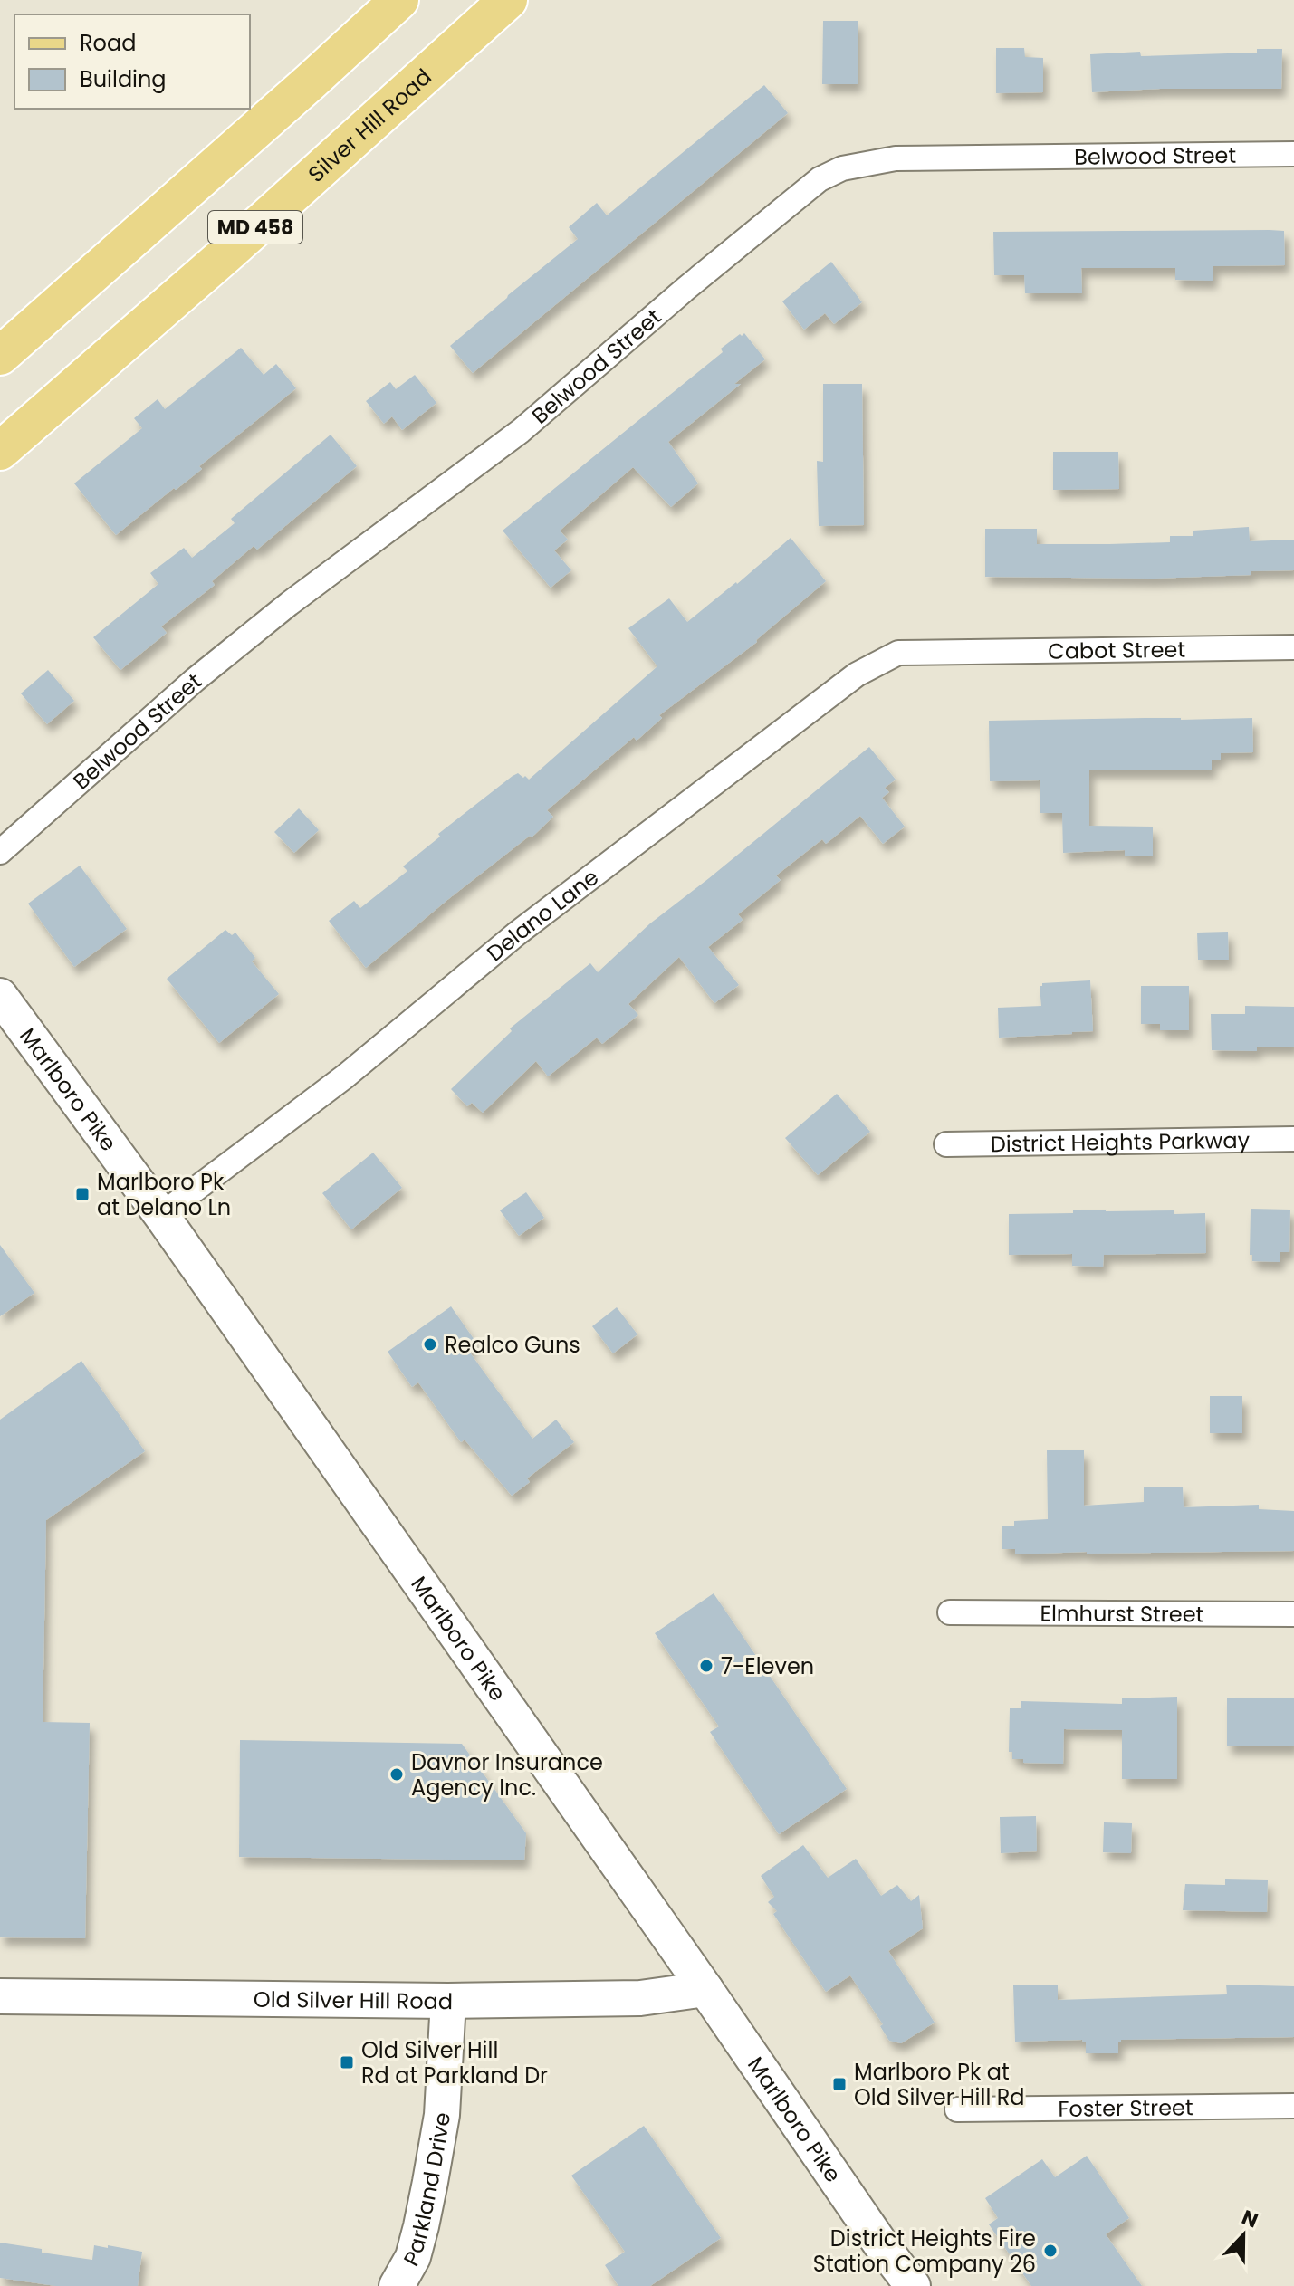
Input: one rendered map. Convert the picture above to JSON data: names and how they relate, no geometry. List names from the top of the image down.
{
  "streets": {
    "main road": [
      "Silver Hill Road",
      "MD 458",
      "Marlboro Pike",
      "Old Silver Hill Road",
      "Parkland Drive"
    ],
    "street": [
      "Belwood Street",
      "Cabot Street",
      "Delano Lane",
      "District Heights Parkway",
      "Elmhurst Street",
      "Foster Street"
    ]
  },
  "crossings": [
    ["Cabot Street", "Delano Lane"],
    ["Delano Lane", "Marlboro Pike"],
    ["Marlboro Pike", "Old Silver Hill Road"],
    ["Old Silver Hill Road", "Parkland Drive"]
  ],
  "places": {
    "transit": ["Marlboro Pk at Delano Ln", "Old Silver Hill Rd at Parkland Dr", "Marlboro Pk at Old Silver Hill Rd"],
    "other": [
      "Realco Guns",
      "7-Eleven",
      "Davnor Insurance Agency Inc.",
      "District Heights Fire Station Company 26"
    ]
  },
  "legend": ["Road", "Building"],
  "north": "top"
}
